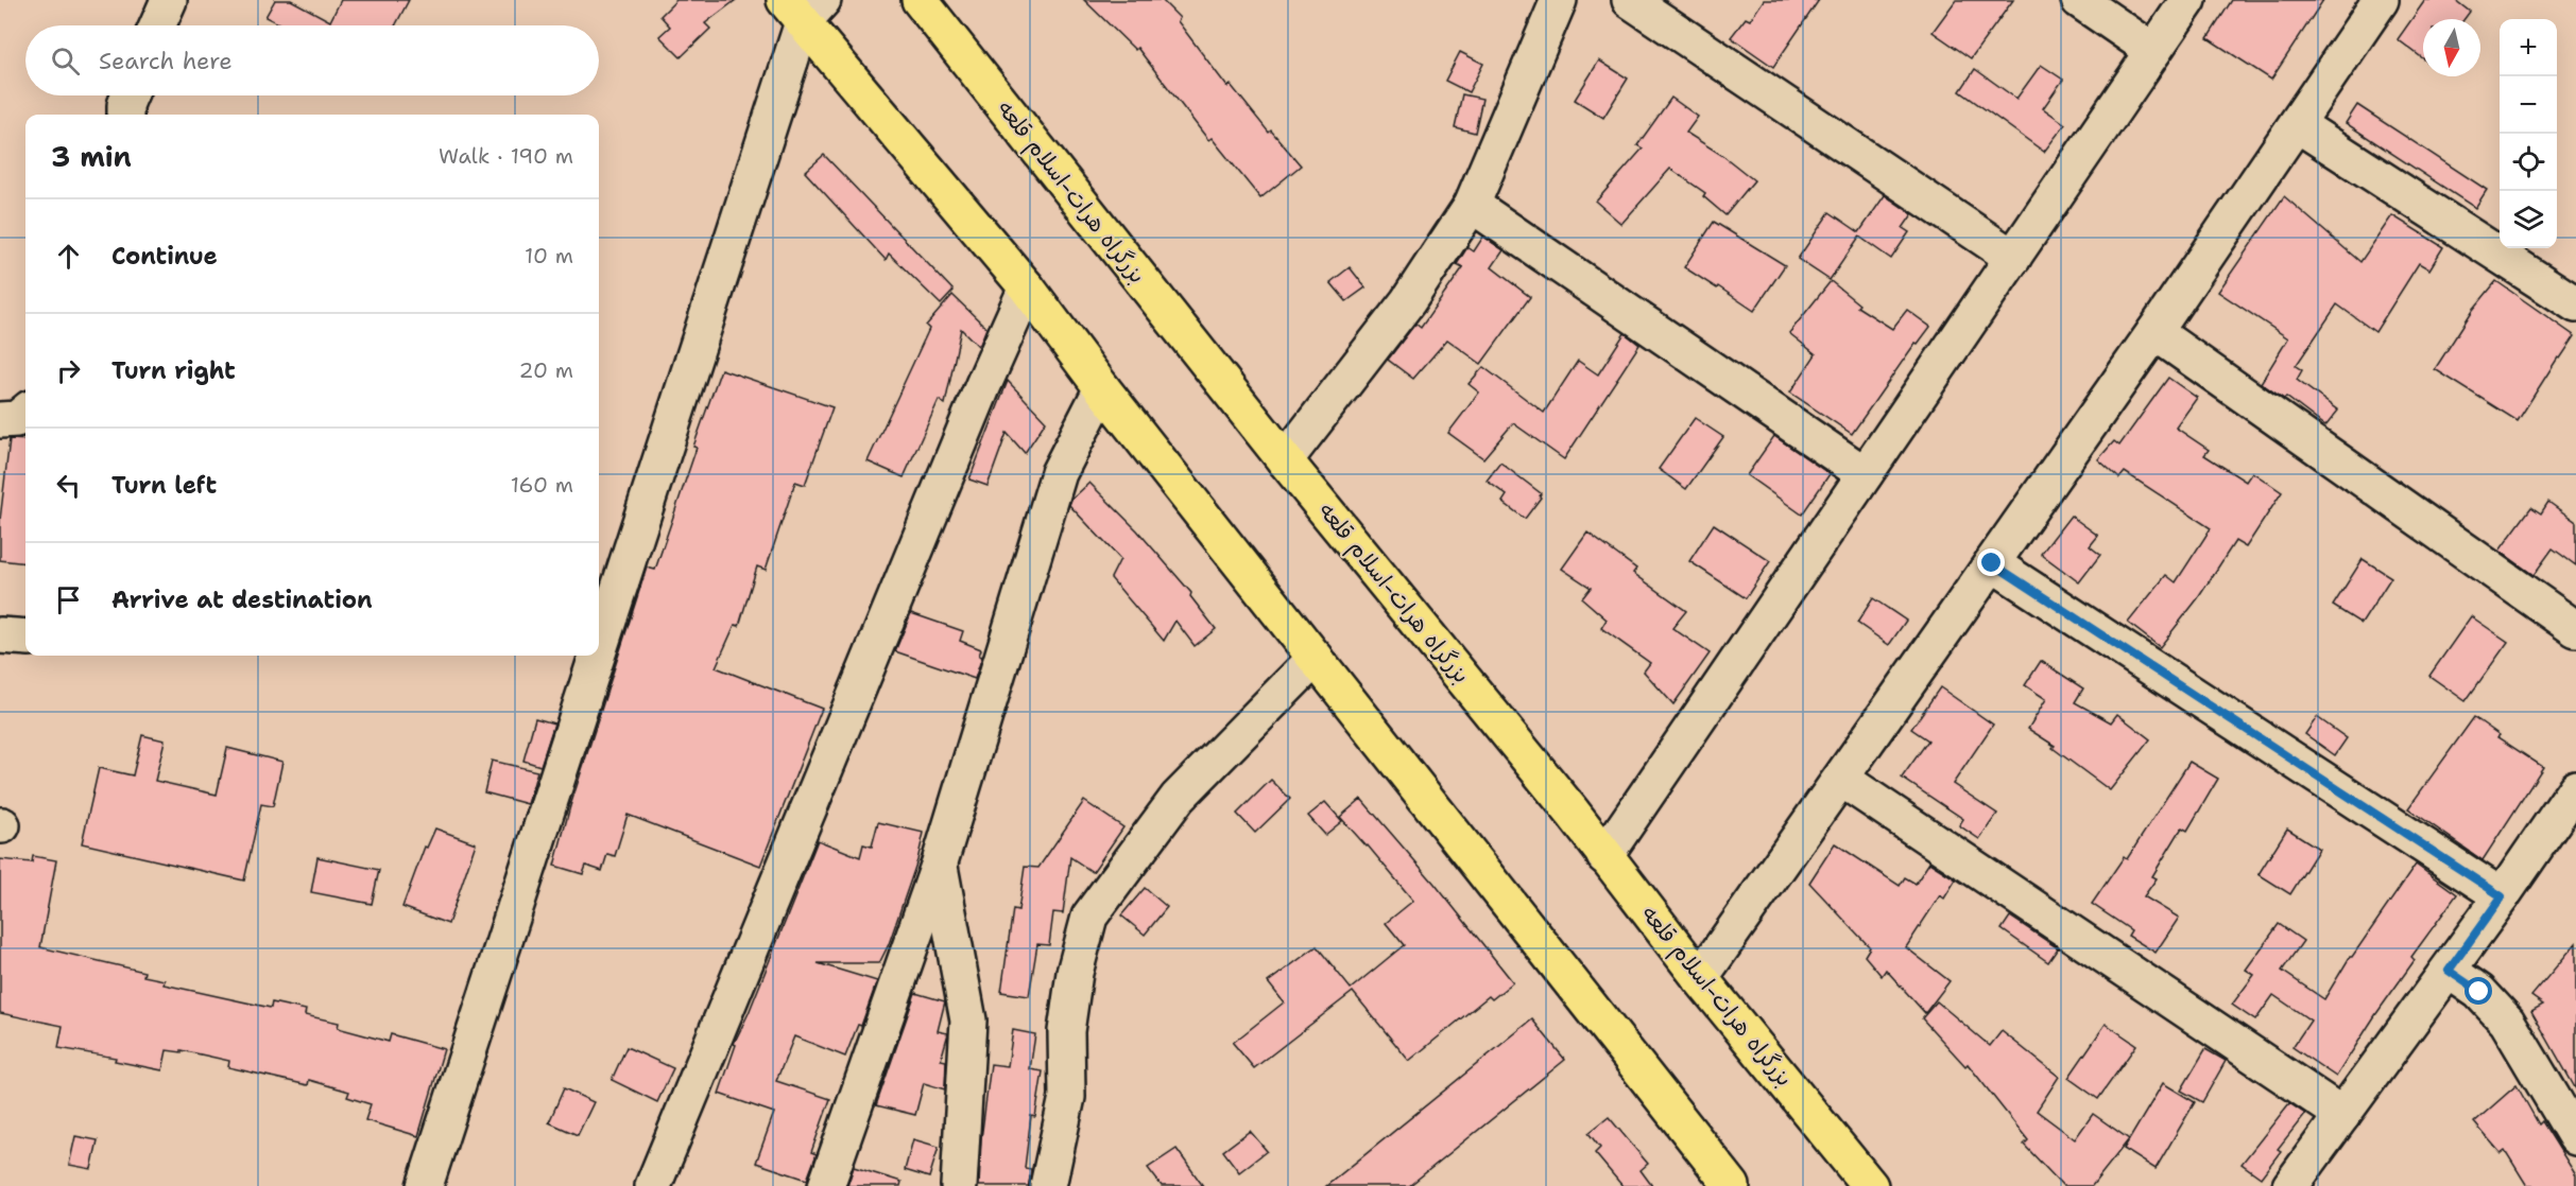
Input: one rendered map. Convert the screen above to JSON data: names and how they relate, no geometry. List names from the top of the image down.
{
  "streets": {
    "highway": ["بزرگراه هرات-اسلام قلعه"]
  },
  "north": "bottom",
  "page": {
    "map_buttons": ["+", "−"],
    "search": "Search here",
    "heading": ["3 min", "Walk · 190 m"],
    "list": [
      ["Continue", "10 m"],
      ["Turn right", "20 m"],
      ["Turn left", "160 m"],
      "Arrive at destination"
    ]
  }
}
